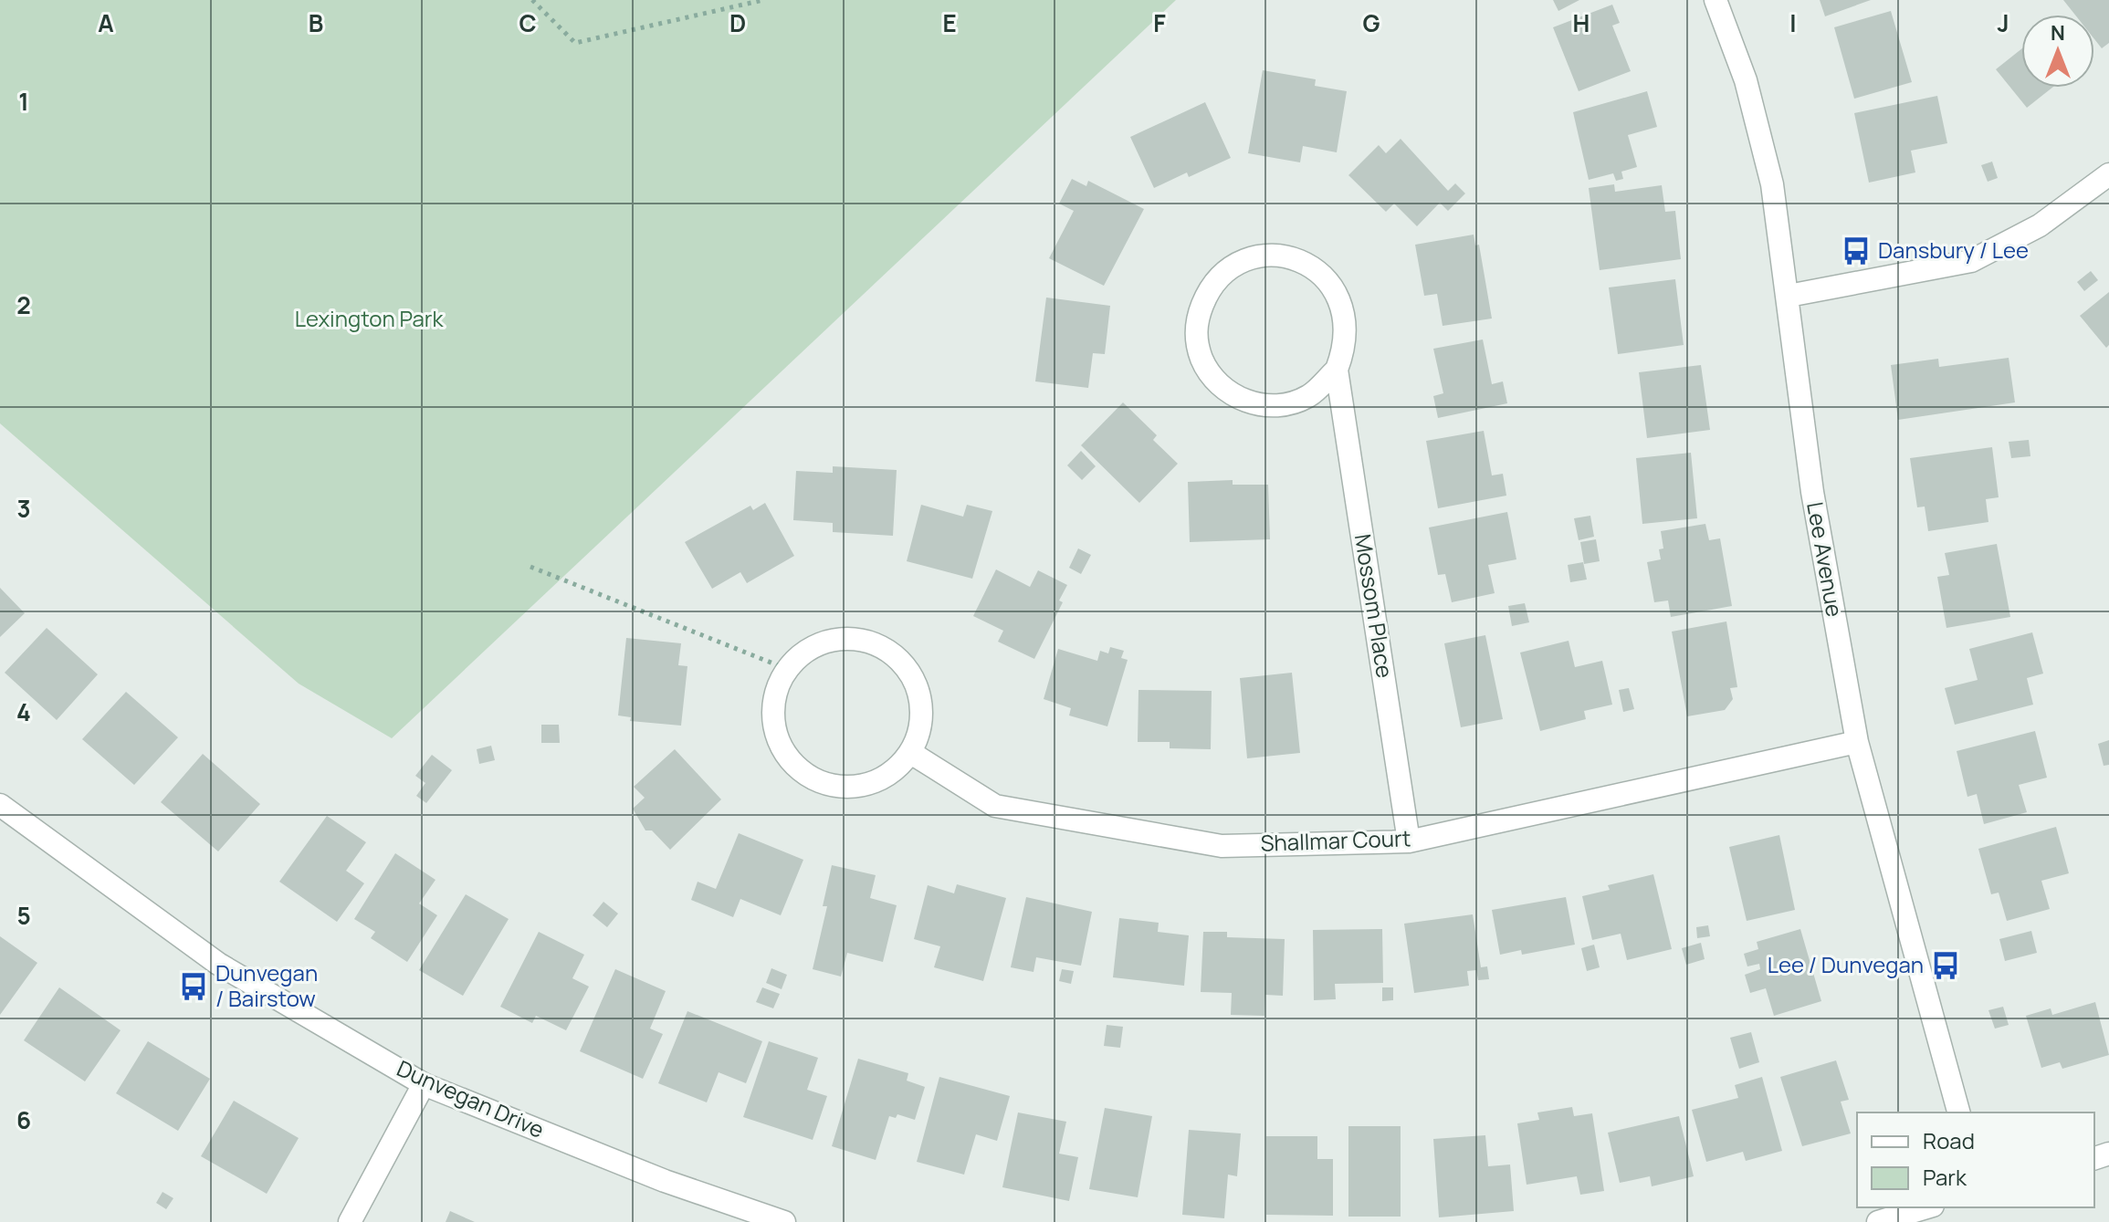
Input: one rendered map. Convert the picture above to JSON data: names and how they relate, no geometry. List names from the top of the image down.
{
  "streets": {
    "street": [
      "Lee Avenue",
      "Mossom Place",
      "Shallmar Court",
      "Dunvegan Drive"
    ]
  },
  "crossings": [
    ["Lee Avenue", "Shallmar Court"],
    ["Mossom Place", "Shallmar Court"]
  ],
  "parks": ["Lexington Park"],
  "places": {
    "bus stop": ["Dansbury / Lee", "Lee / Dunvegan", "Dunvegan / Bairstow"]
  },
  "legend": ["Road", "Park"],
  "north": "top",
  "grid": {
    "columns": [
      "A",
      "B",
      "C",
      "D",
      "E",
      "F",
      "G",
      "H",
      "I",
      "J"
    ],
    "rows": [
      "1",
      "2",
      "3",
      "4",
      "5",
      "6"
    ]
  }
}
